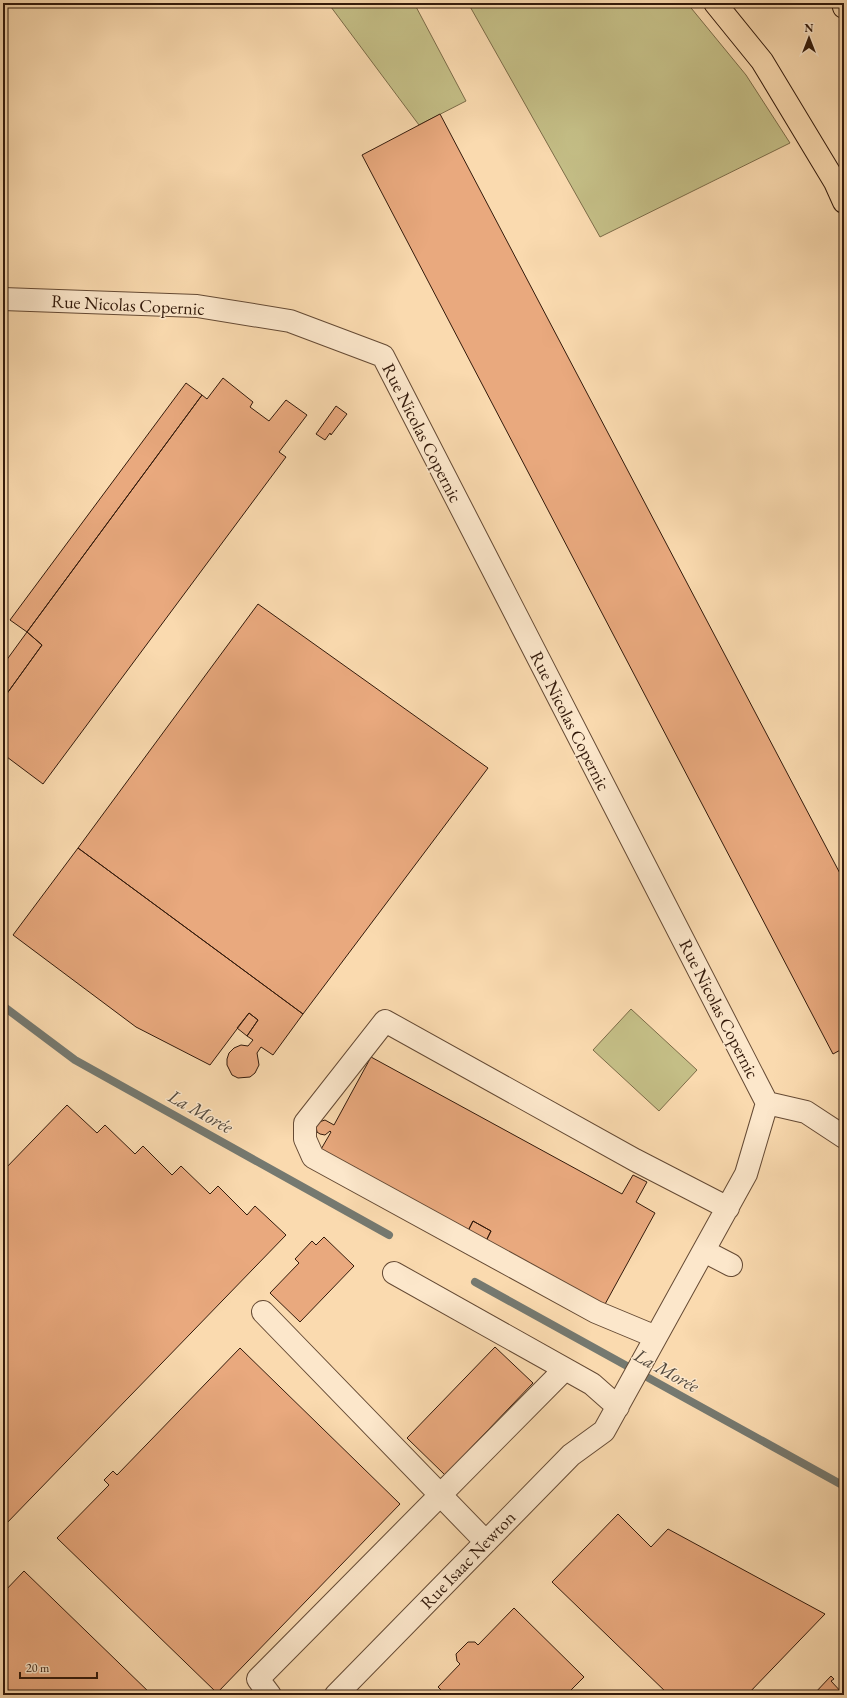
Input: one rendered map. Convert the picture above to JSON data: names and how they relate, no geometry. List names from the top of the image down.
{
  "streets": {
    "street": ["Rue Nicolas Copernic", "Rue Isaac Newton"]
  },
  "water": ["La Morée"],
  "scale_bar": "20 m",
  "north": "top"
}
